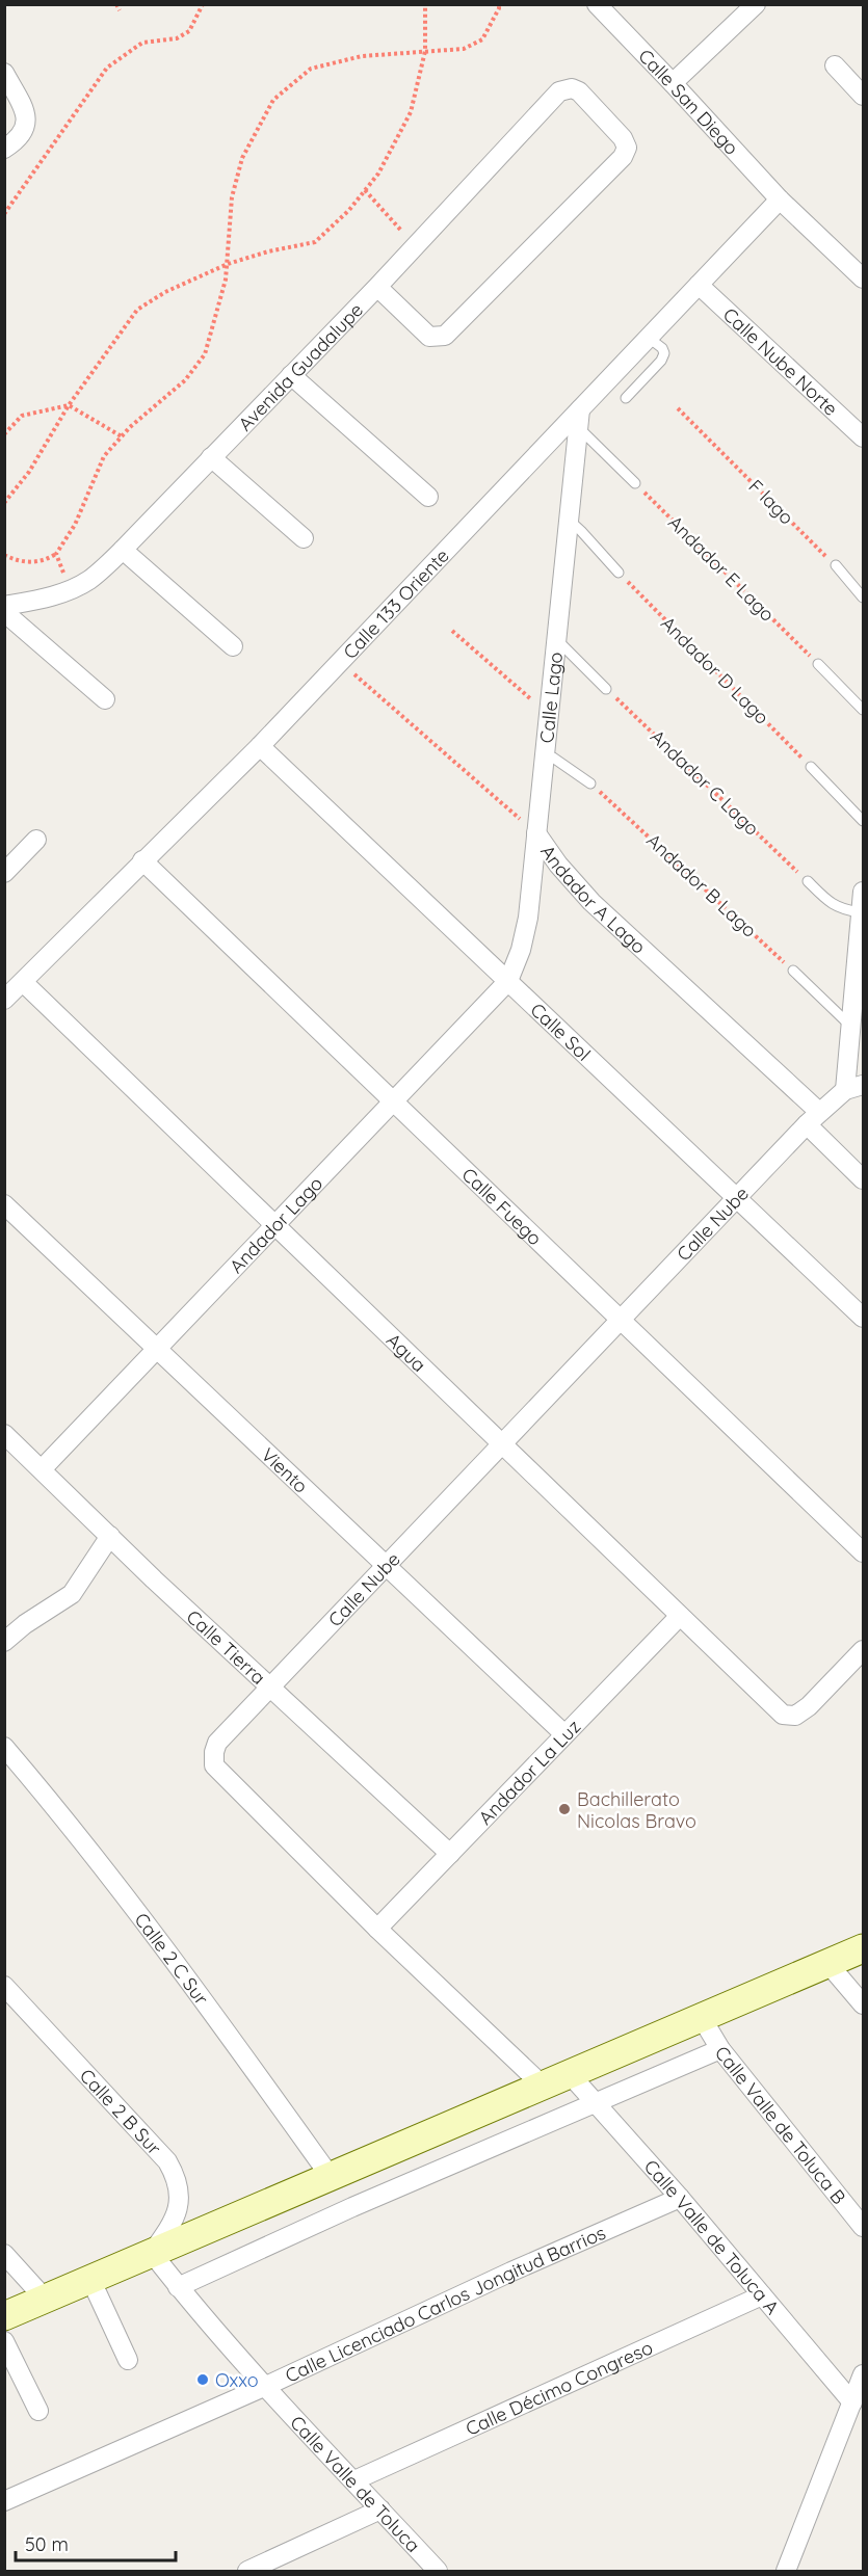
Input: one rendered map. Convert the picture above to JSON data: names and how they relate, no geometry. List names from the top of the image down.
{
  "streets": {
    "street": [
      "Calle San Diego",
      "Calle Nube Norte",
      "Avenida Guadalupe",
      "Calle 133 Oriente",
      "Calle Lago",
      "Andador A Lago",
      "Calle Sol",
      "Calle Fuego",
      "Andador Lago",
      "Calle Nube",
      "Agua",
      "Viento",
      "Calle Tierra",
      "Andador La Luz",
      "Calle 2 C Sur",
      "Calle 2 B Sur",
      "Calle Valle de Toluca B",
      "Calle Valle de Toluca A",
      "Calle Licenciado Carlos Jongitud Barrios",
      "Calle Décimo Congreso",
      "Calle Valle de Toluca"
    ],
    "path": [
      "F lago",
      "Andador E Lago",
      "Andador D Lago",
      "Andador C Lago",
      "Andador B Lago"
    ]
  },
  "crossings": [
    ["Calle San Diego", "Calle 133 Oriente"],
    ["Calle Nube Norte", "Calle 133 Oriente"],
    ["Calle 133 Oriente", "Calle Lago"],
    ["Calle 133 Oriente", "Andador A Lago"],
    ["Calle 133 Oriente", "Calle Sol"],
    ["Calle 133 Oriente", "Calle Fuego"],
    ["Calle 133 Oriente", "Agua"],
    ["Calle Lago", "Andador A Lago"],
    ["Calle Lago", "Calle Sol"],
    ["Calle Lago", "Andador Lago"],
    ["Andador A Lago", "Calle Nube"],
    ["Calle Sol", "Andador Lago"],
    ["Calle Sol", "Calle Nube"],
    ["Calle Fuego", "Andador Lago"],
    ["Calle Fuego", "Calle Nube"],
    ["Andador Lago", "Agua"],
    ["Andador Lago", "Viento"],
    ["Andador Lago", "Calle Tierra"],
    ["Calle Nube", "Agua"],
    ["Calle Nube", "Viento"],
    ["Calle Nube", "Calle Tierra"],
    ["Calle Nube", "Andador La Luz"],
    ["Agua", "Andador La Luz"],
    ["Viento", "Andador La Luz"],
    ["Calle Tierra", "Andador La Luz"],
    ["Calle 2 B Sur", "Calle Valle de Toluca"],
    ["Calle Valle de Toluca A", "Calle Licenciado Carlos Jongitud Barrios"],
    ["Calle Valle de Toluca A", "Calle Décimo Congreso"],
    ["Calle Licenciado Carlos Jongitud Barrios", "Calle Valle de Toluca"],
    ["Calle Décimo Congreso", "Calle Valle de Toluca"]
  ],
  "places": ["Bachillerato Nicolas Bravo", "Oxxo"],
  "scale_bar": "50 m"
}
